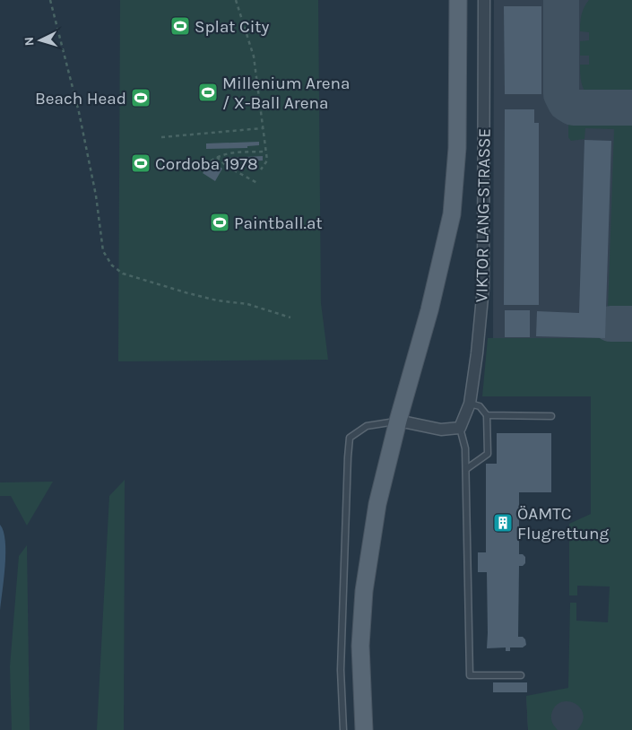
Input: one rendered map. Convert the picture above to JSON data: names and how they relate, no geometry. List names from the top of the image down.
{
  "streets": {
    "street": ["VIKTOR LANG-STRASSE"]
  },
  "places": {
    "sports": [
      "Splat City",
      "Millenium Arena / X-Ball Arena",
      "Beach Head",
      "Cordoba 1978",
      "Paintball.at"
    ],
    "building": ["ÖAMTC Flugrettung"]
  },
  "north": "left"
}
